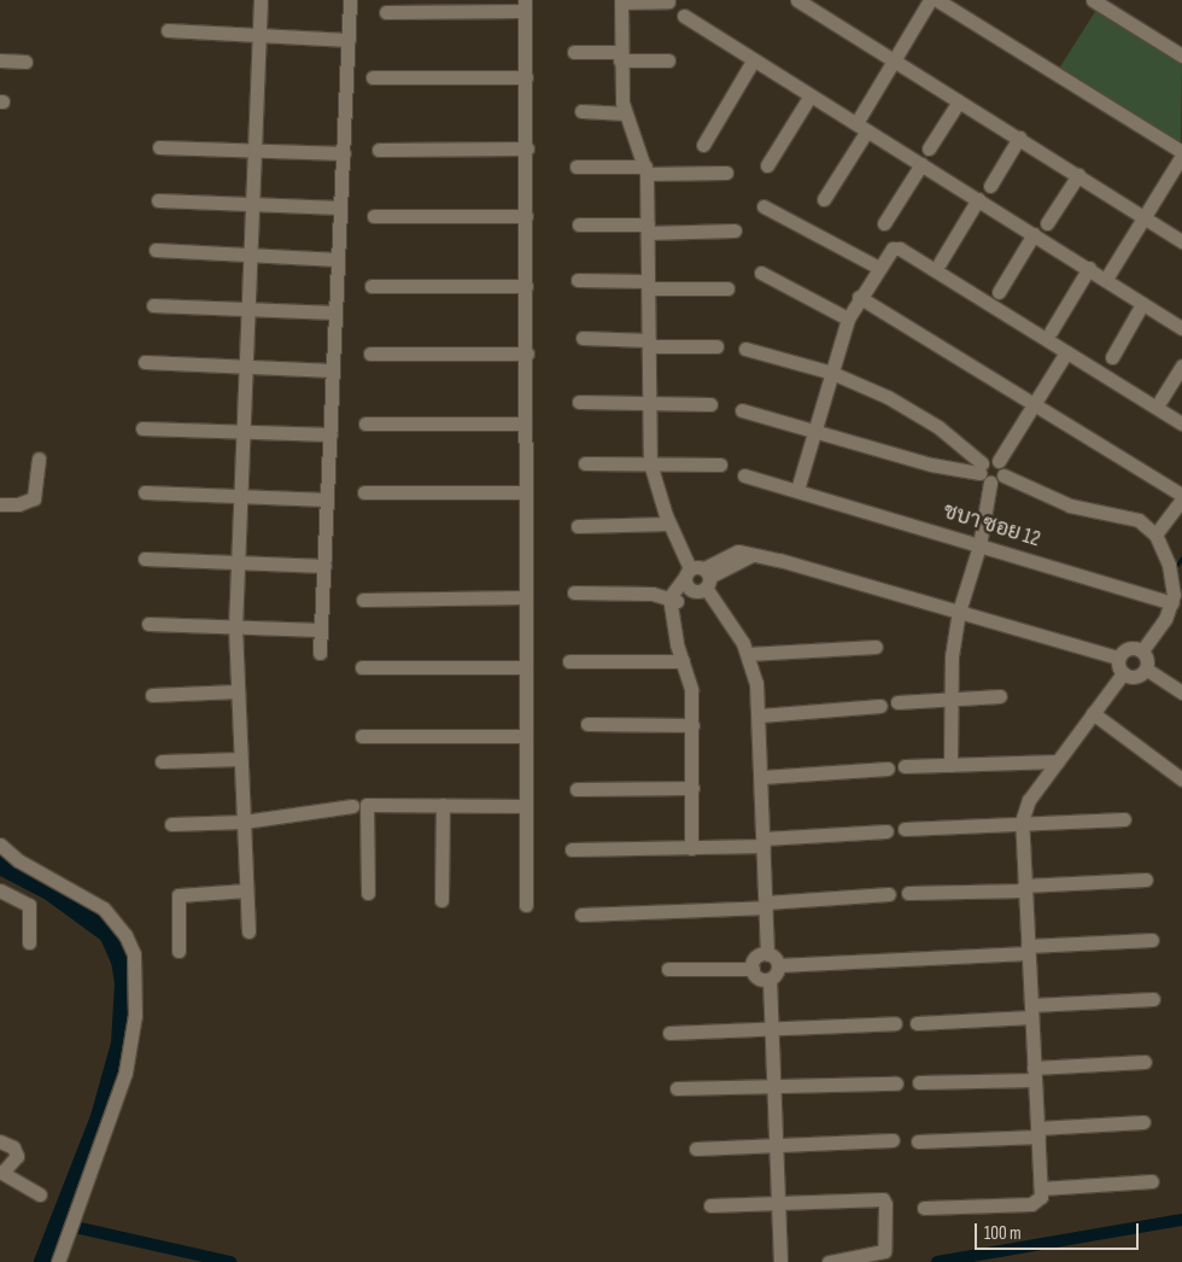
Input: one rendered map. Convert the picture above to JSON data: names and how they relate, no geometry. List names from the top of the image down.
{
  "streets": {
    "street": ["ชบา ซอย 12"]
  },
  "scale_bar": "100 m"
}
